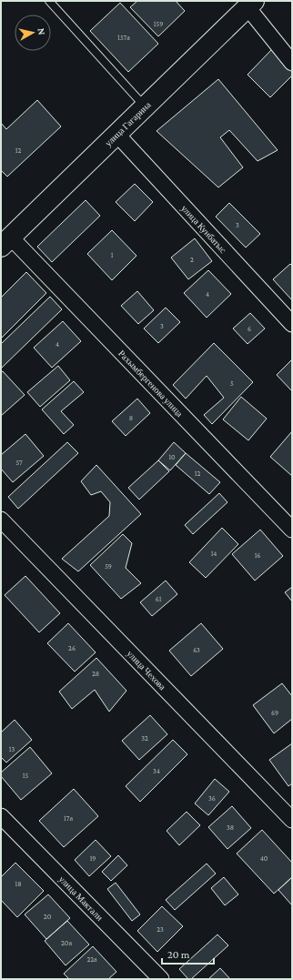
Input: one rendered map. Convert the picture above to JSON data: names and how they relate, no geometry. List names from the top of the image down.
{
  "streets": {
    "main road": ["улица Гагарина"],
    "street": [
      "улица Кунбатыс",
      "Рахымбергенова улица",
      "улица Чехова",
      "улица Мактали"
    ]
  },
  "crossings": [
    ["улица Гагарина", "улица Кунбатыс"],
    ["улица Гагарина", "Рахымбергенова улица"]
  ],
  "house_numbers": [
    "159",
    "157а",
    "12",
    "3",
    "1",
    "2",
    "4",
    "3",
    "6",
    "4",
    "5",
    "8",
    "10",
    "57",
    "12",
    "14",
    "16",
    "59",
    "61",
    "26",
    "63",
    "28",
    "69",
    "32",
    "13",
    "34",
    "15",
    "36",
    "17а",
    "38",
    "19",
    "40",
    "18",
    "20",
    "23",
    "20а",
    "22а"
  ],
  "scale_bar": "20 m",
  "north": "right"
}
